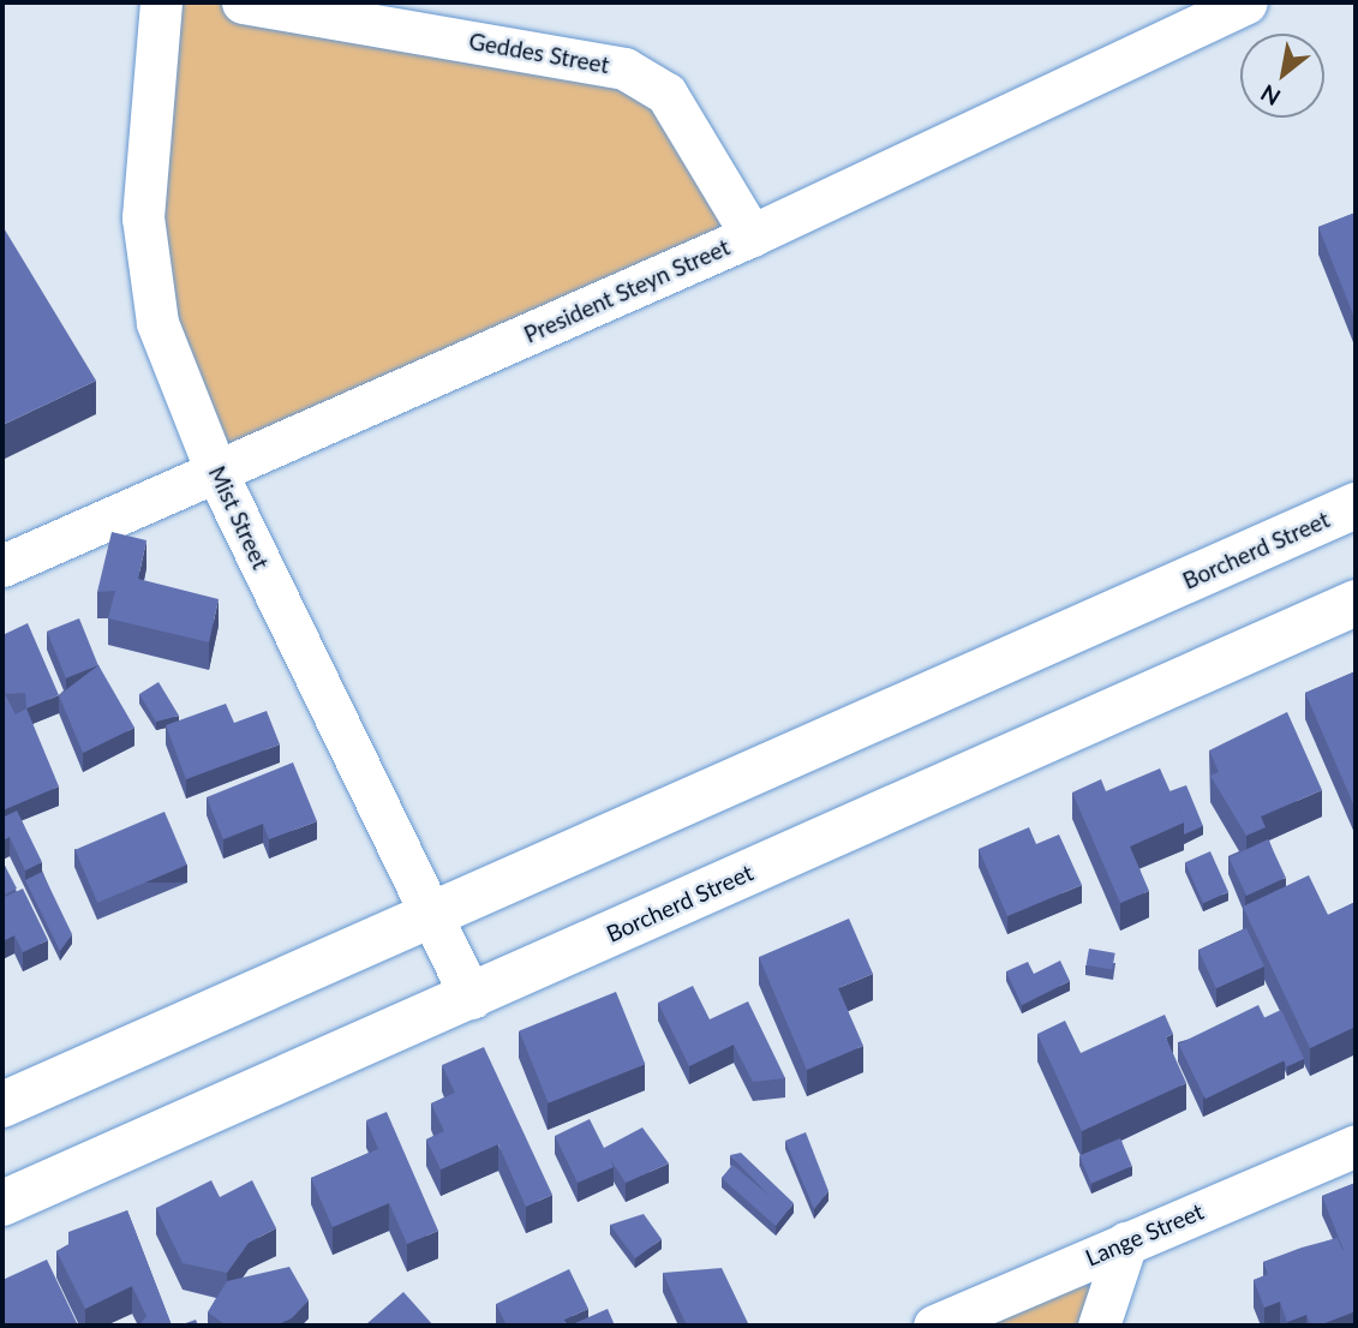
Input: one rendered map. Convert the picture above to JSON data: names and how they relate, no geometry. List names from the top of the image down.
{
  "streets": {
    "highway": ["Borcherd Street"],
    "street": [
      "Geddes Street",
      "President Steyn Street",
      "Mist Street",
      "Lange Street"
    ]
  },
  "crossings": [
    ["Geddes Street", "President Steyn Street"],
    ["President Steyn Street", "Mist Street"],
    ["Mist Street", "Borcherd Street"]
  ],
  "north": "bottom left"
}
